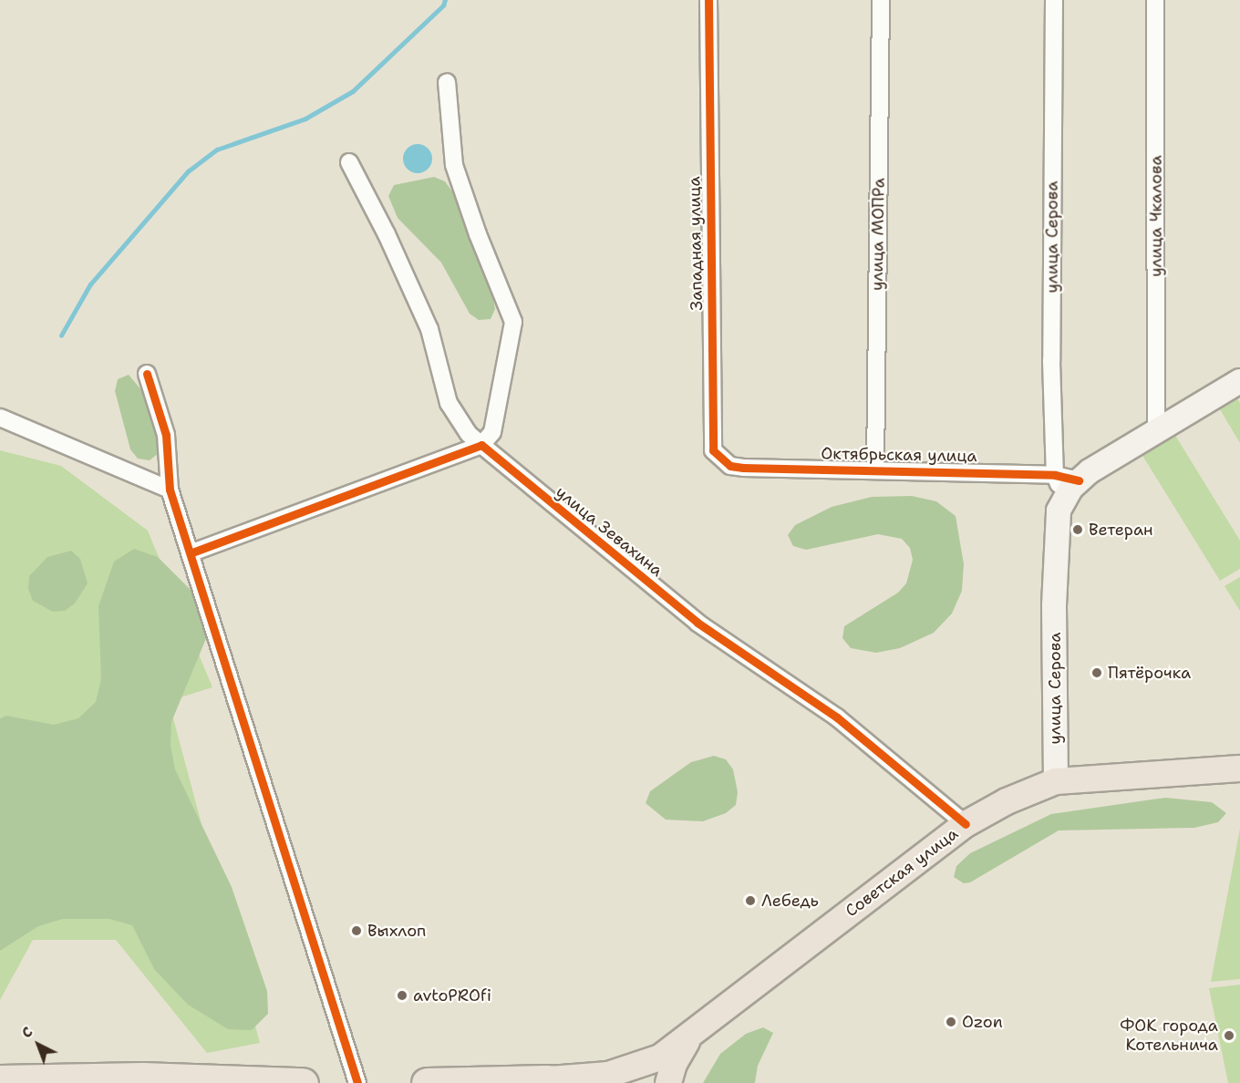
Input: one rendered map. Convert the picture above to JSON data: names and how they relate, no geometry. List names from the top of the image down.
{
  "streets": {
    "main road": ["Советская улица"],
    "street": [
      "улица Чкалова",
      "улица МОПРа",
      "улица Серова",
      "Западная улица",
      "Октябрьская улица",
      "улица Зевахина"
    ]
  },
  "crossings": [
    ["улица МОПРа", "Октябрьская улица"],
    ["улица Серова", "Октябрьская улица"],
    ["улица Серова", "Советская улица"],
    ["Западная улица", "Октябрьская улица"],
    ["улица Зевахина", "Советская улица"]
  ],
  "places": [
    "Ветеран",
    "Пятёрочка",
    "Лебедь",
    "Выхлоп",
    "avtoPROfi",
    "Ozon",
    "ФОК города Котельнича"
  ],
  "north": "top left"
}
